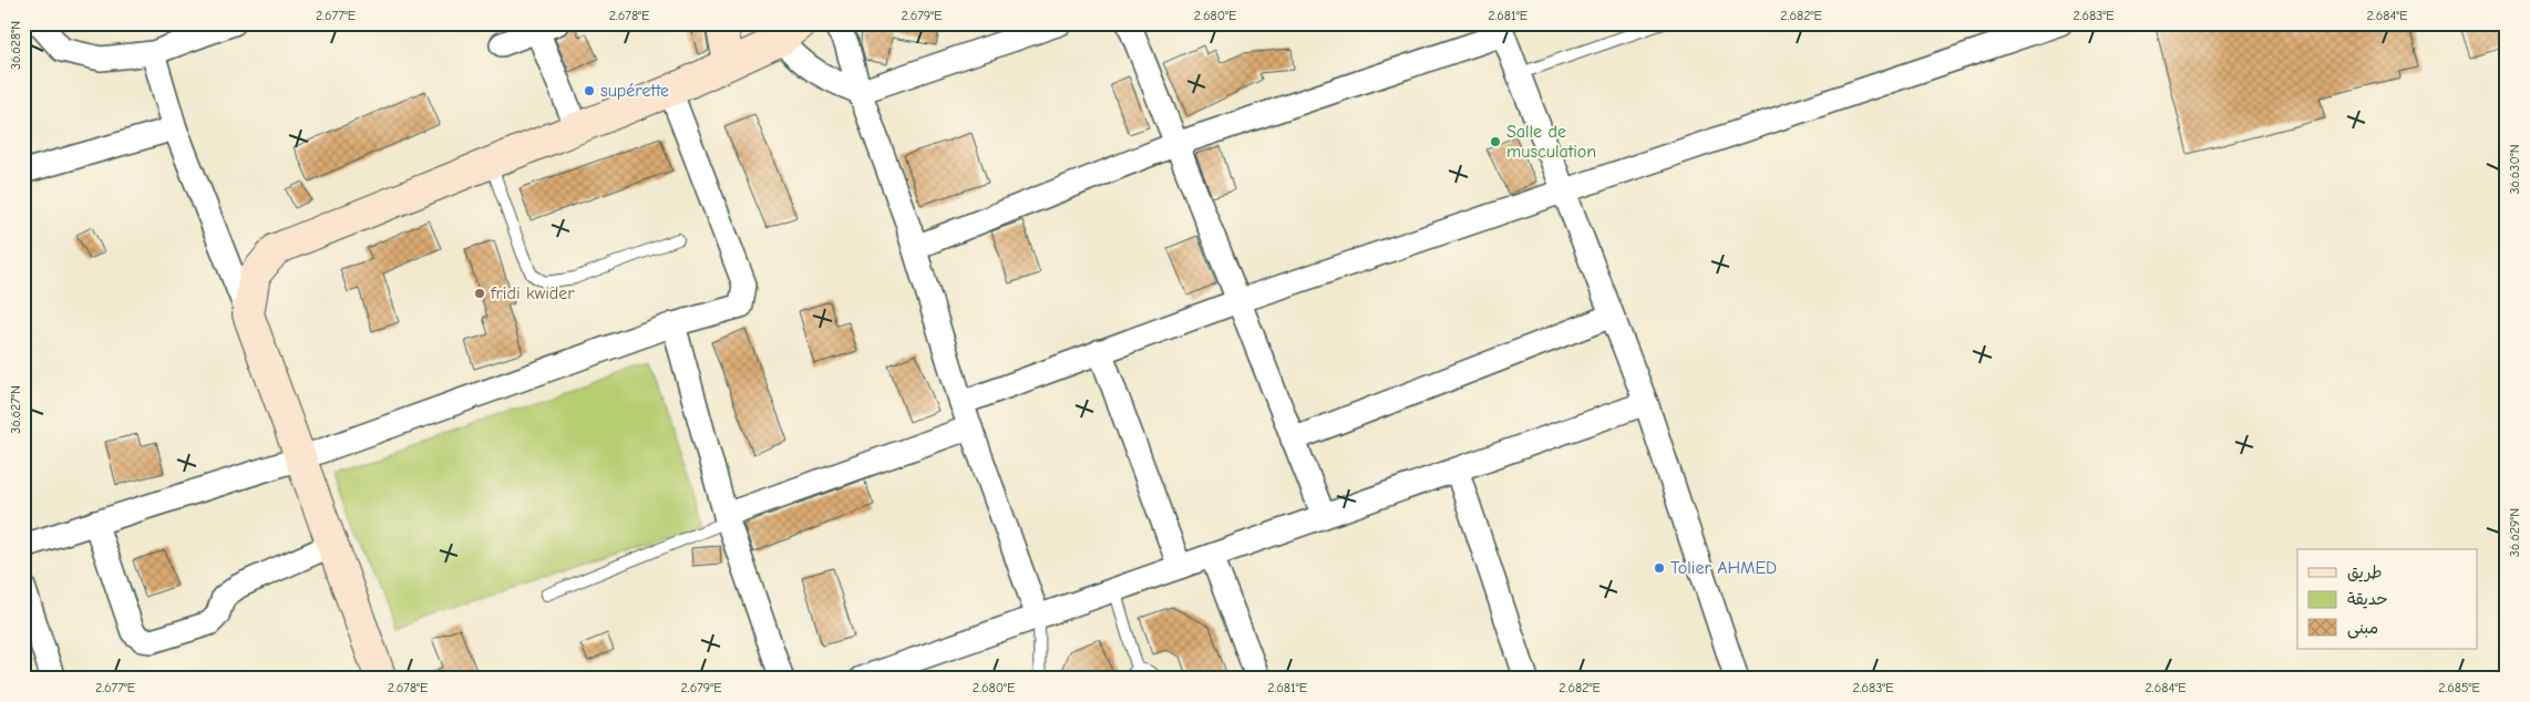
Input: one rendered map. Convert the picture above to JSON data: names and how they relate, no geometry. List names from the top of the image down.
{
  "places": [
    "supérette",
    "Salle de musculation",
    "fridi kwider",
    "Tolier AHMED"
  ],
  "legend": ["طريق", "حديقة", "مبنى"],
  "coordinates": [
    "2.677°E",
    "2.678°E",
    "2.679°E",
    "2.680°E",
    "2.681°E",
    "2.682°E",
    "2.683°E",
    "2.684°E",
    "36.628°N",
    "36.630°N",
    "36.627°N",
    "36.629°N",
    "2.685°E"
  ]
}
